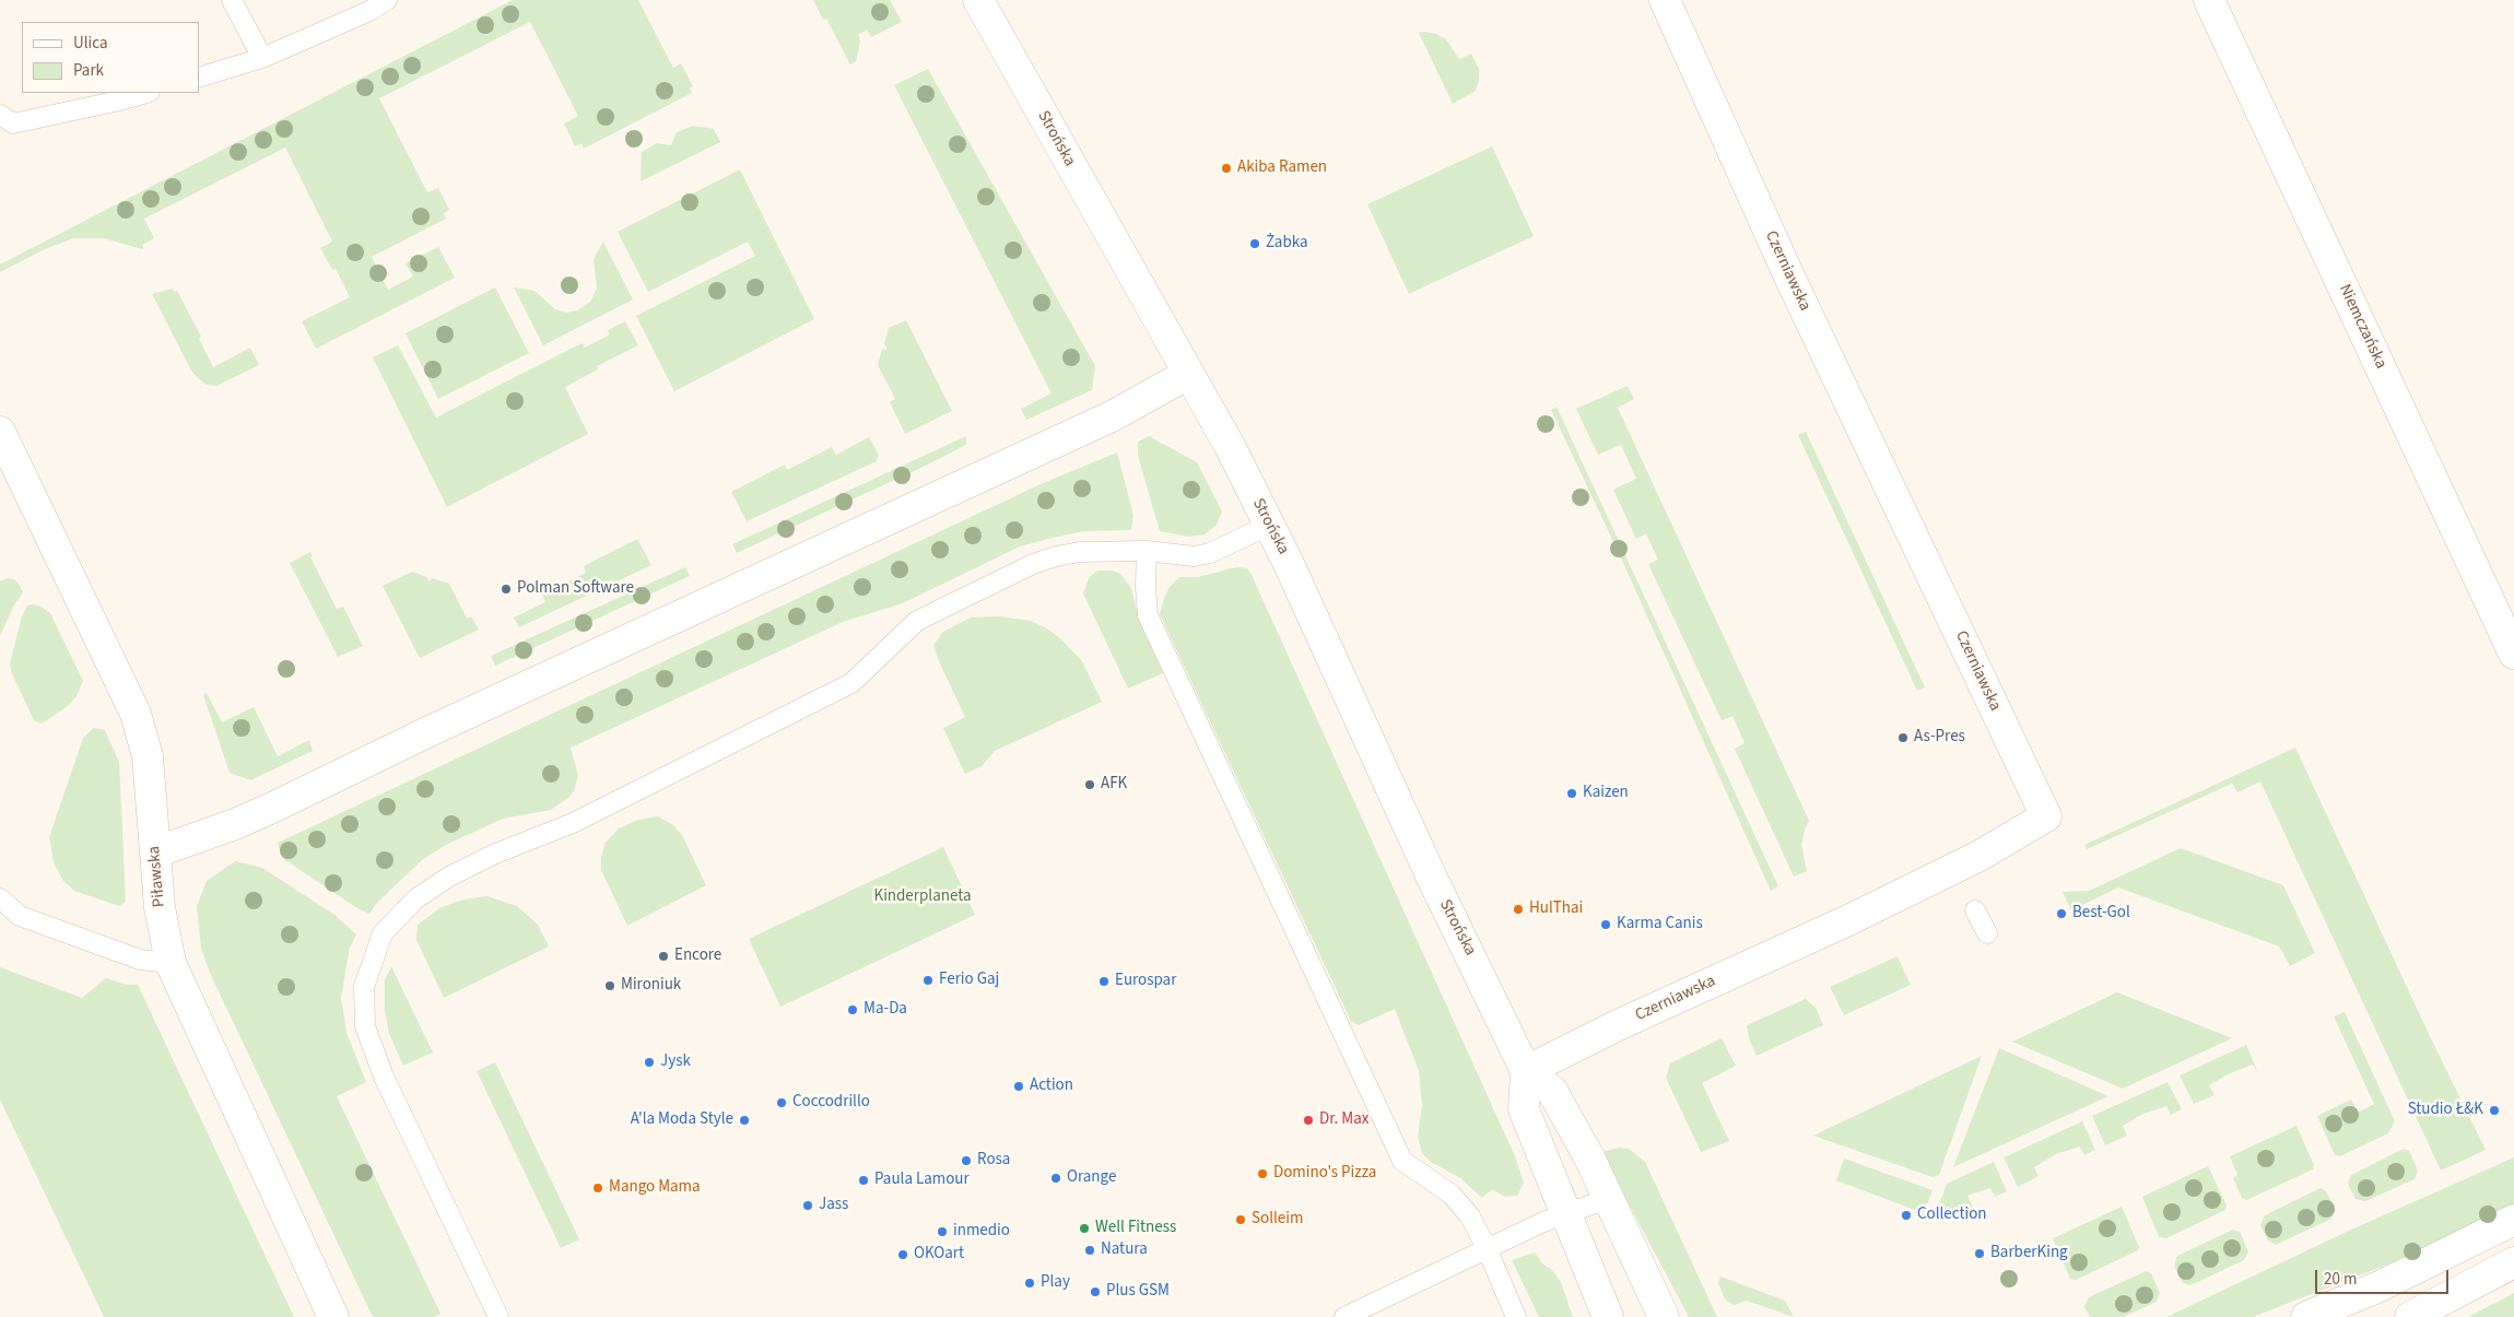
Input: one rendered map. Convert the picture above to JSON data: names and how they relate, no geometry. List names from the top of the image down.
{
  "streets": {
    "street": [
      "Strońska",
      "Czerniawska",
      "Niemczańska",
      "Piławska"
    ]
  },
  "crossings": [
    ["Strońska", "Czerniawska"]
  ],
  "parks": ["Kinderplaneta"],
  "places": [
    "Akiba Ramen",
    "Żabka",
    "Polman Software",
    "As-Pres",
    "AFK",
    "Kaizen",
    "HulThai",
    "Best-Gol",
    "Karma Canis",
    "Encore",
    "Ferio Gaj",
    "Eurospar",
    "Mironiuk",
    "Ma-Da",
    "Jysk",
    "Action",
    "Coccodrillo",
    "Studio Ł&K",
    "A'la Moda Style",
    "Dr. Max",
    "Rosa",
    "Domino's Pizza",
    "Orange",
    "Paula Lamour",
    "Mango Mama",
    "Jass",
    "Collection",
    "Solleim",
    "Well Fitness",
    "inmedio",
    "Natura",
    "BarberKing",
    "OKOart",
    "Play",
    "Plus GSM"
  ],
  "legend": ["Ulica", "Park"],
  "scale_bar": "20 m"
}
